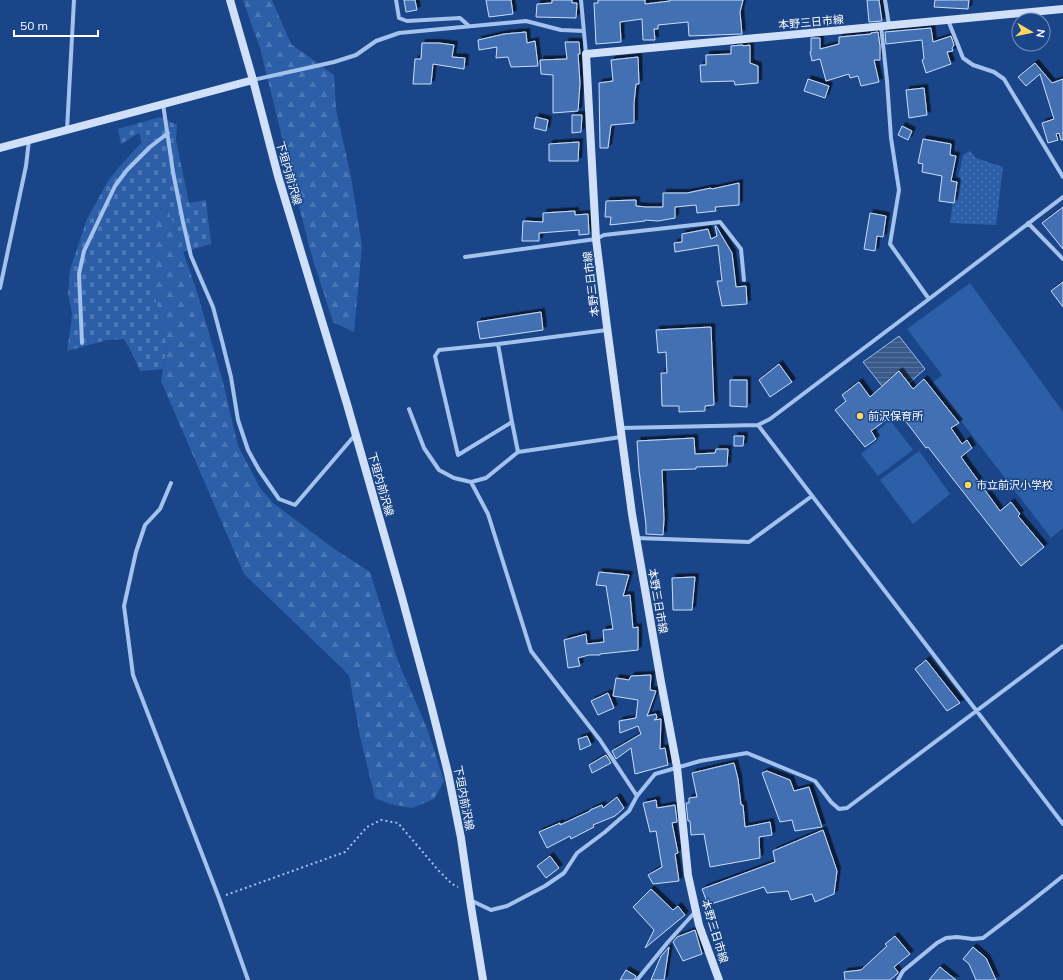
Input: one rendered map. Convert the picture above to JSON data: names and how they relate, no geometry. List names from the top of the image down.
{
  "streets": {
    "main road": ["本野三日市線", "下垣内前沢線"]
  },
  "places": ["前沢保育所", "市立前沢小学校"],
  "scale_bar": "50 m",
  "north": "right"
}
